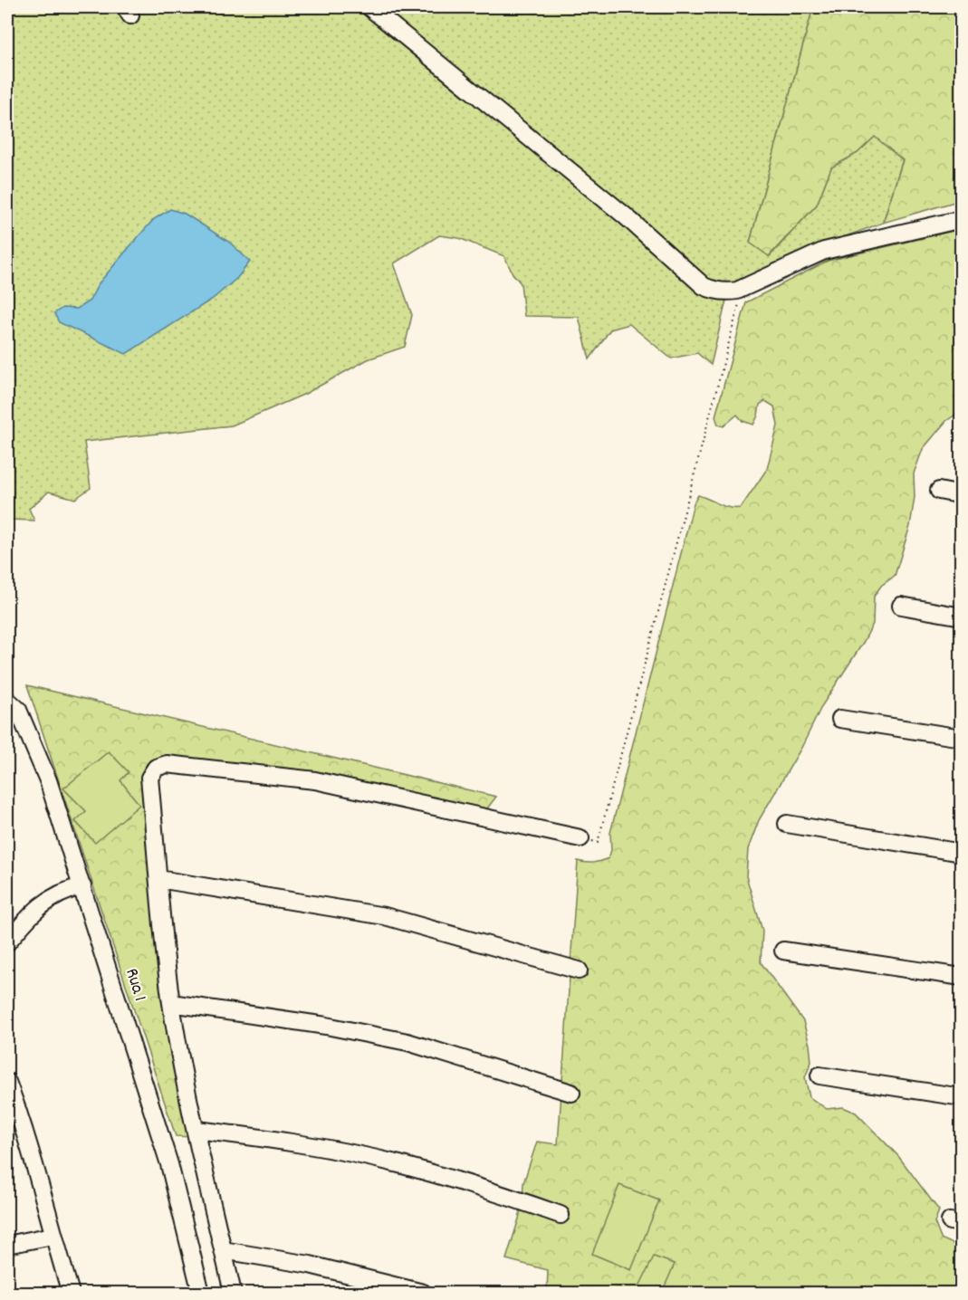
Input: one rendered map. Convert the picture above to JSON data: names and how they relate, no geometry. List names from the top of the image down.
{
  "streets": {
    "street": ["Rua 1"]
  }
}
